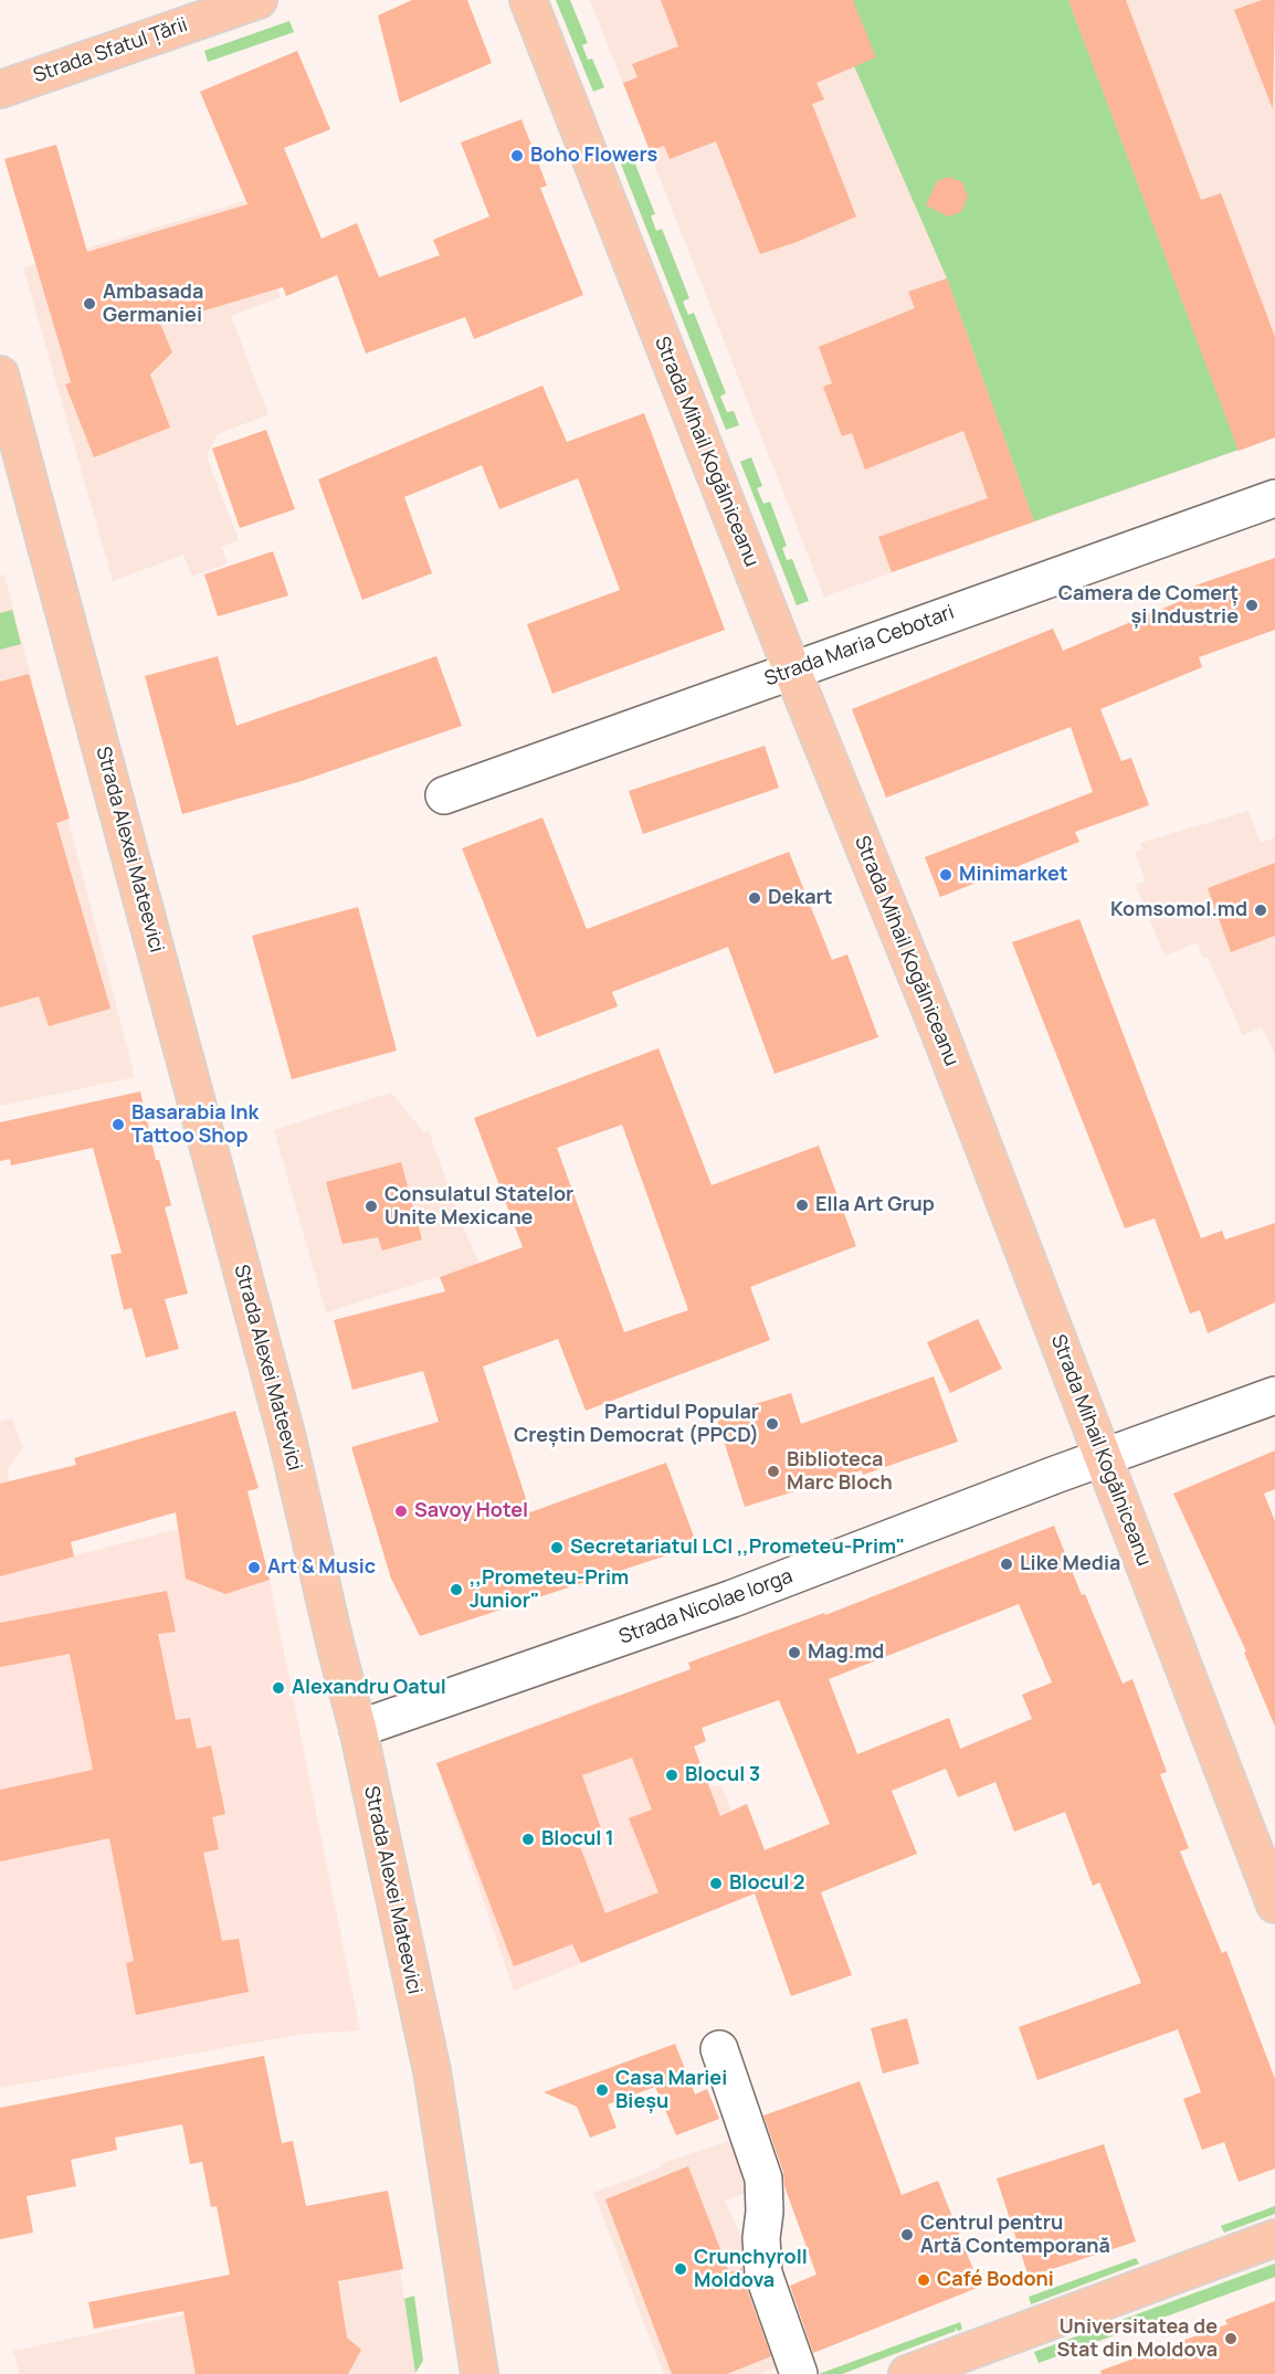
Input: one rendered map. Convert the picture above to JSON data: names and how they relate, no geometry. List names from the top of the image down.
{
  "streets": {
    "main road": ["Strada Sfatul Țării", "Strada Mihail Kogălniceanu", "Strada Alexei Mateevici"],
    "street": ["Strada Maria Cebotari", "Strada Nicolae Iorga"]
  },
  "crossings": [
    ["Strada Mihail Kogălniceanu", "Strada Maria Cebotari"],
    ["Strada Mihail Kogălniceanu", "Strada Nicolae Iorga"],
    ["Strada Alexei Mateevici", "Strada Nicolae Iorga"]
  ],
  "places": [
    "Boho Flowers",
    "Ambasada Germaniei",
    "Camera de Comerț și Industrie",
    "Minimarket",
    "Dekart",
    "Komsomol.md",
    "Basarabia Ink Tattoo Shop",
    "Ella Art Grup",
    "Consulatul Statelor Unite Mexicane",
    "Partidul Popular Creștin Democrat (PPCD)",
    "Biblioteca Marc Bloch",
    "Savoy Hotel",
    "Secretariatul LCI ,,Prometeu-Prim\"",
    "Like Media",
    "Art & Music",
    ",,Prometeu-Prim Junior\"",
    "Mag.md",
    "Alexandru Oatul",
    "Blocul 3",
    "Blocul 1",
    "Blocul 2",
    "Casa Mariei Bieșu",
    "Centrul pentru Artă Contemporană",
    "Crunchyroll Moldova",
    "Café Bodoni",
    "Universitatea de Stat din Moldova"
  ]
}
